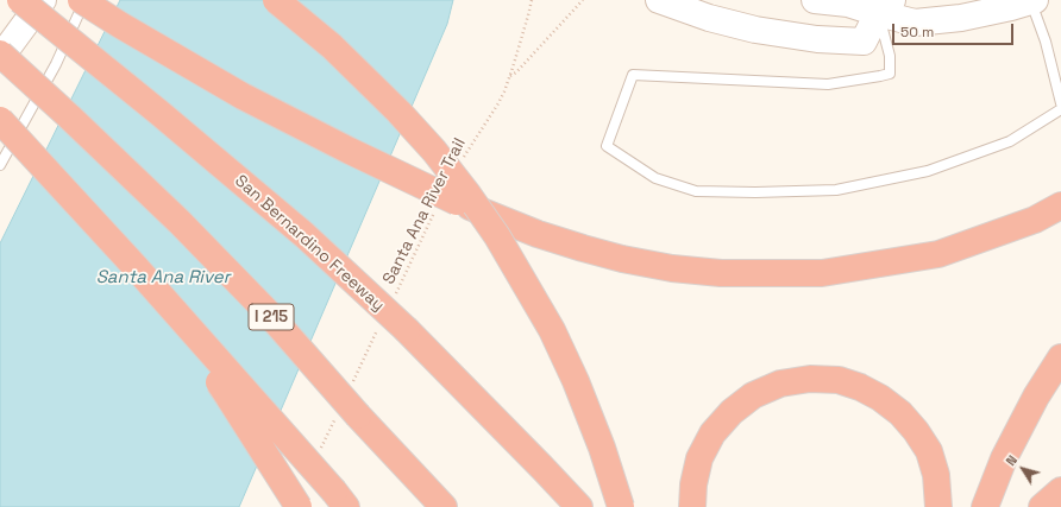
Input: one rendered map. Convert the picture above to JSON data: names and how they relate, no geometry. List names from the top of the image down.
{
  "streets": {
    "highway": ["San Bernardino Freeway", "I 215"],
    "path": ["Santa Ana River Trail"]
  },
  "water": ["Santa Ana River"],
  "scale_bar": "50 m",
  "north": "top left"
}
